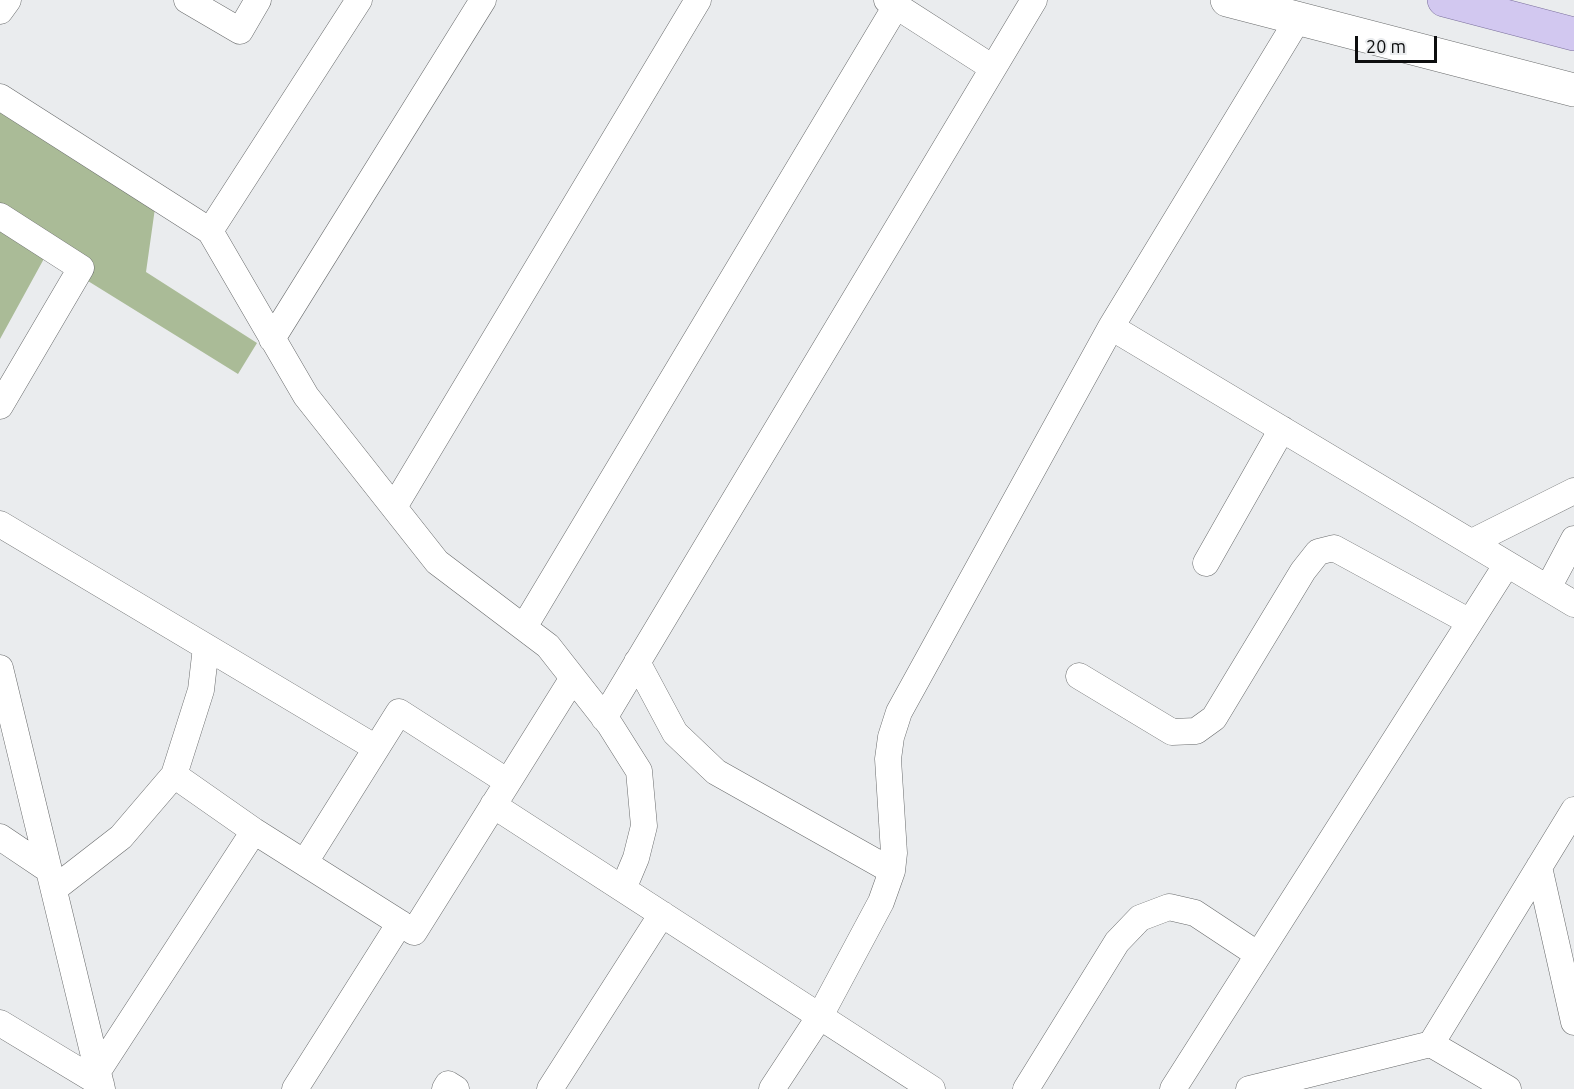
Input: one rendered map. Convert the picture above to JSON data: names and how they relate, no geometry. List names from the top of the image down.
{
  "scale_bar": "20 m"
}
